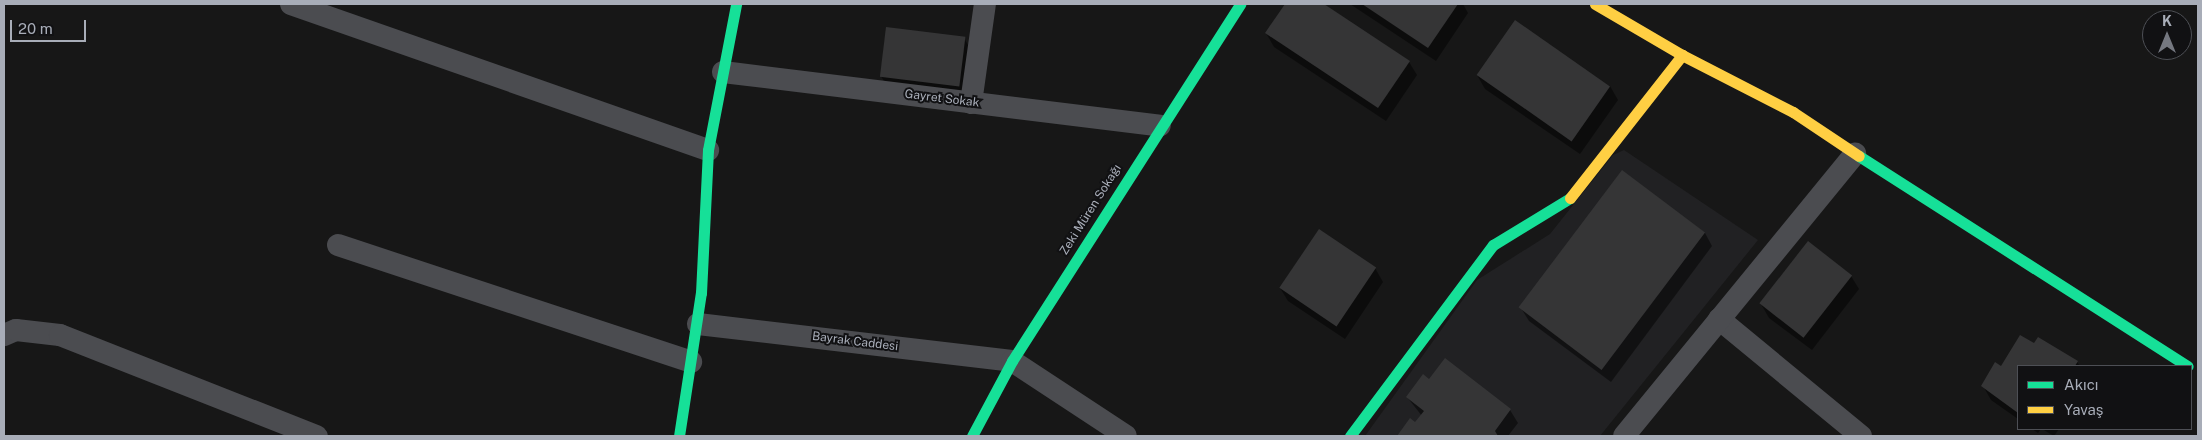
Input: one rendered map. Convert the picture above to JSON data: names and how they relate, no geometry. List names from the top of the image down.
{
  "streets": {
    "street": ["Gayret Sokak", "Zeki Müren Sokağı", "Bayrak Caddesi"]
  },
  "crossings": [
    ["Gayret Sokak", "Zeki Müren Sokağı"],
    ["Zeki Müren Sokağı", "Bayrak Caddesi"]
  ],
  "legend": ["Akıcı", "Yavaş"],
  "scale_bar": "20 m",
  "north": "top"
}
